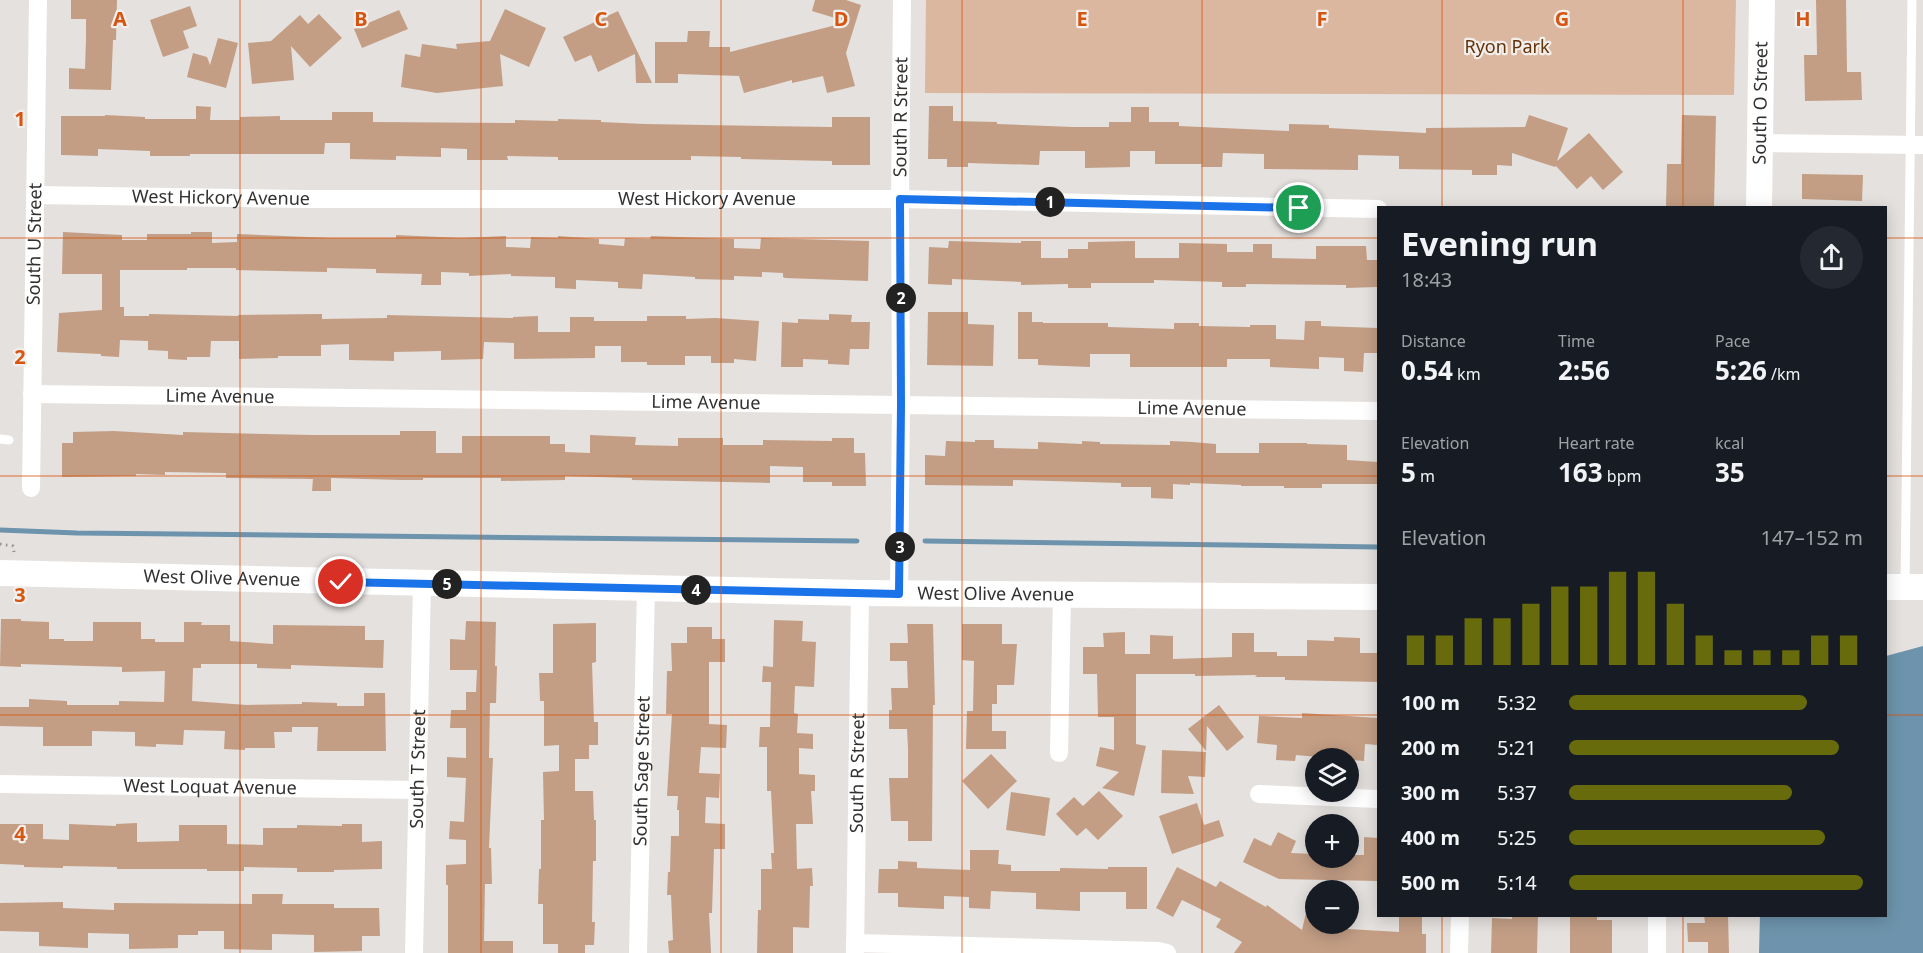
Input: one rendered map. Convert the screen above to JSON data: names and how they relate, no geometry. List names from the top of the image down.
{
  "streets": {
    "street": [
      "South O Street",
      "South R Street",
      "West Hickory Avenue",
      "South U Street",
      "Lime Avenue",
      "West Olive Avenue",
      "South T Street",
      "South Sage Street",
      "West Loquat Avenue"
    ]
  },
  "crossings": [
    ["South R Street", "West Hickory Avenue"],
    ["South R Street", "Lime Avenue"],
    ["South R Street", "West Olive Avenue"],
    ["West Hickory Avenue", "South U Street"],
    ["South U Street", "Lime Avenue"],
    ["West Olive Avenue", "South T Street"],
    ["West Olive Avenue", "South Sage Street"],
    ["South T Street", "West Loquat Avenue"]
  ],
  "parks": ["Ryon Park"],
  "page": {
    "pins": [
      "1",
      "2",
      "3",
      "5",
      "4"
    ],
    "heading": ["Evening run", "18:43"],
    "stats": [
      ["Distance", "0.54 km"],
      ["Time", "2:56"],
      ["Pace", "5:26 /km"],
      ["Elevation", "5 m"],
      ["Heart rate", "163 bpm"],
      ["kcal", "35"]
    ],
    "chart": ["Elevation", "147–152 m"],
    "list": [
      {
        "name": "100 m",
        "note": "5:32"
      },
      {
        "name": "200 m",
        "note": "5:21"
      },
      {
        "name": "300 m",
        "note": "5:37"
      },
      {
        "name": "400 m",
        "note": "5:25"
      },
      {
        "name": "500 m",
        "note": "5:14"
      }
    ],
    "map_buttons": ["+", "−"]
  },
  "grid": {
    "columns": [
      "A",
      "B",
      "C",
      "D",
      "E",
      "F",
      "G",
      "H"
    ],
    "rows": [
      "1",
      "2",
      "3",
      "4"
    ]
  }
}
